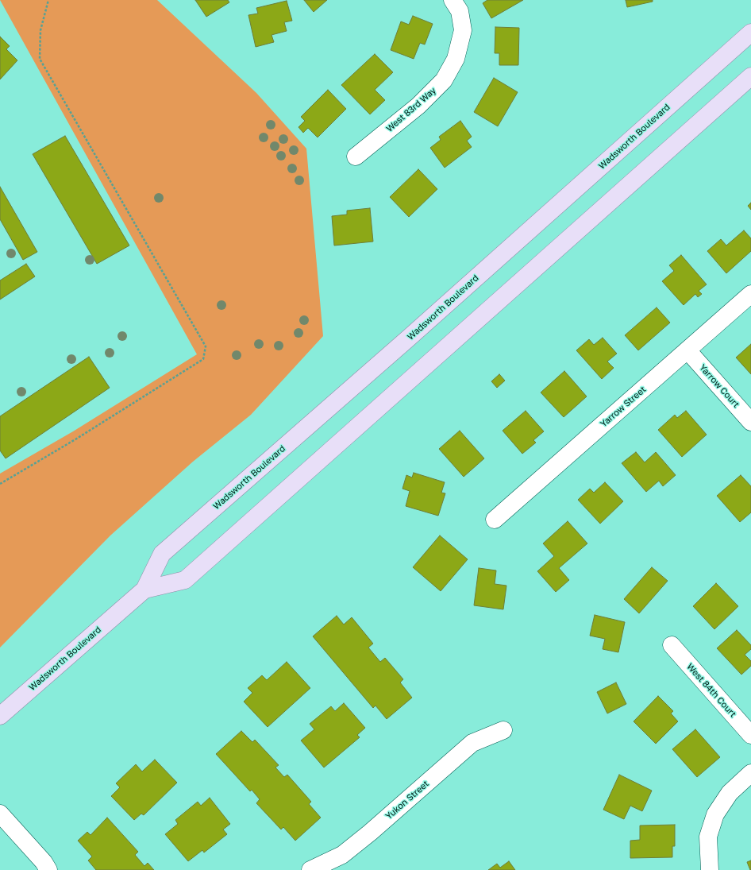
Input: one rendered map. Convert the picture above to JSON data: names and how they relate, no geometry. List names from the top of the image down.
{
  "streets": {
    "main road": ["Wadsworth Boulevard"],
    "street": [
      "West 83rd Way",
      "Yarrow Court",
      "Yarrow Street",
      "West 84th Court",
      "Yukon Street"
    ]
  },
  "crossings": [
    ["Yarrow Court", "Yarrow Street"]
  ]
}
